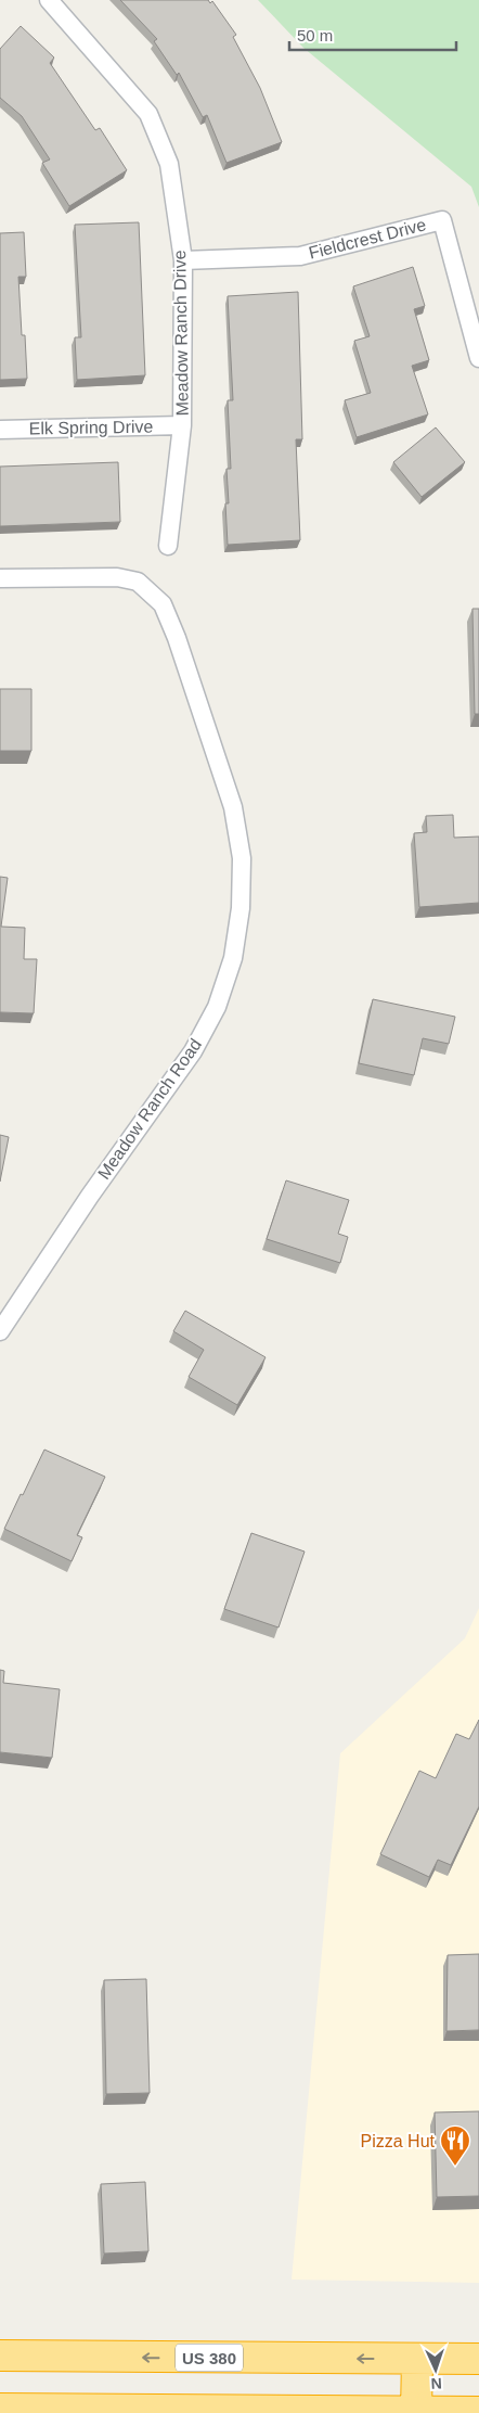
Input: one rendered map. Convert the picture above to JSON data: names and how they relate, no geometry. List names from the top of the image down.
{
  "streets": {
    "highway": ["US 380"],
    "street": [
      "Fieldcrest Drive",
      "Meadow Ranch Drive",
      "Elk Spring Drive",
      "Meadow Ranch Road"
    ]
  },
  "crossings": [
    ["Fieldcrest Drive", "Meadow Ranch Drive"],
    ["Meadow Ranch Drive", "Elk Spring Drive"]
  ],
  "places": {
    "restaurant": ["Pizza Hut"]
  },
  "scale_bar": "50 m",
  "north": "bottom"
}
